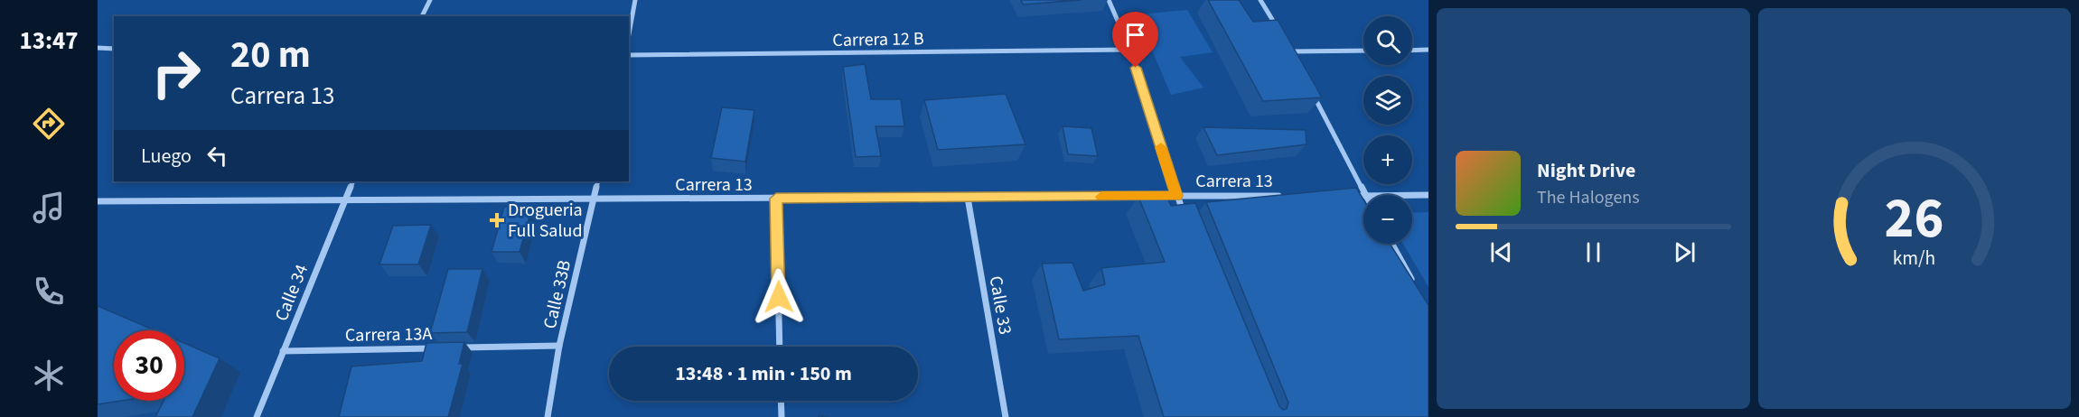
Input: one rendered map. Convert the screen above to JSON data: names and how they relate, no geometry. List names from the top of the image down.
{
  "streets": {
    "street": [
      "Carrera 12 B",
      "Carrera 13",
      "Calle 34",
      "Calle 33B",
      "Calle 33",
      "Carrera 13A"
    ]
  },
  "crossings": [
    ["Carrera 13", "Calle 34"],
    ["Carrera 13", "Calle 33B"],
    ["Carrera 13", "Calle 33"],
    ["Calle 34", "Carrera 13A"],
    ["Calle 33B", "Carrera 13A"]
  ],
  "places": {
    "health": ["Drogueria Full Salud"]
  },
  "page": {
    "tabs": "13:47",
    "map_buttons": ["+", "−"],
    "turn": ["20 m", "Carrera 13"],
    "then": "Luego",
    "song": ["Night Drive", "The Halogens"],
    "limit": "30",
    "trip": "13:48 · 1 min · 150 m",
    "gauge": ["26", "km/h"]
  }
}
